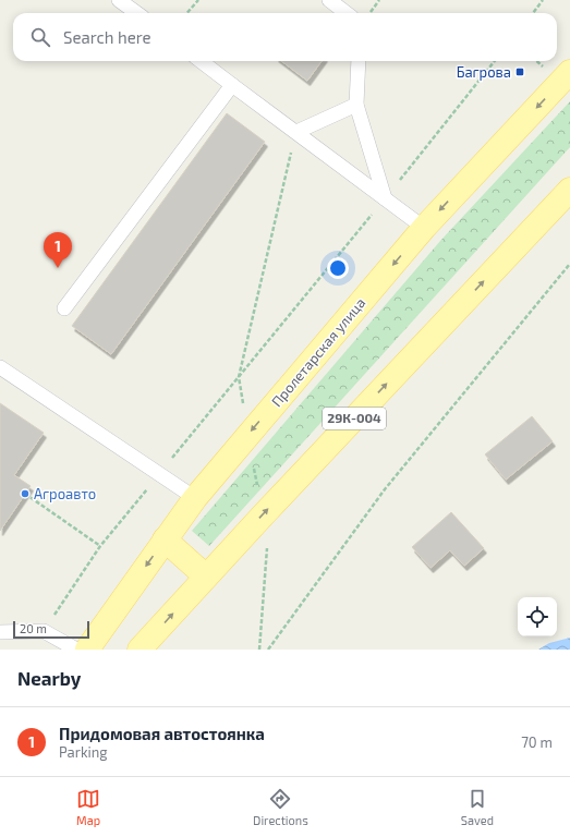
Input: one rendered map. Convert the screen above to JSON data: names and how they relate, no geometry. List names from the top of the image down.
{
  "streets": {
    "main road": ["Пролетарская улица", "29К-004"]
  },
  "places": {
    "transit": ["Багрова"],
    "other": ["Агроавто"]
  },
  "scale_bar": "20 m",
  "page": {
    "search": "Search here",
    "pins": "1",
    "scale": "20 m",
    "heading": "Nearby",
    "list": [
      {
        "mark": "1",
        "name": "Придомовая автостоянка",
        "note": "Parking",
        "value": "70 m"
      }
    ],
    "nav": ["Map", "Directions", "Saved"]
  }
}
